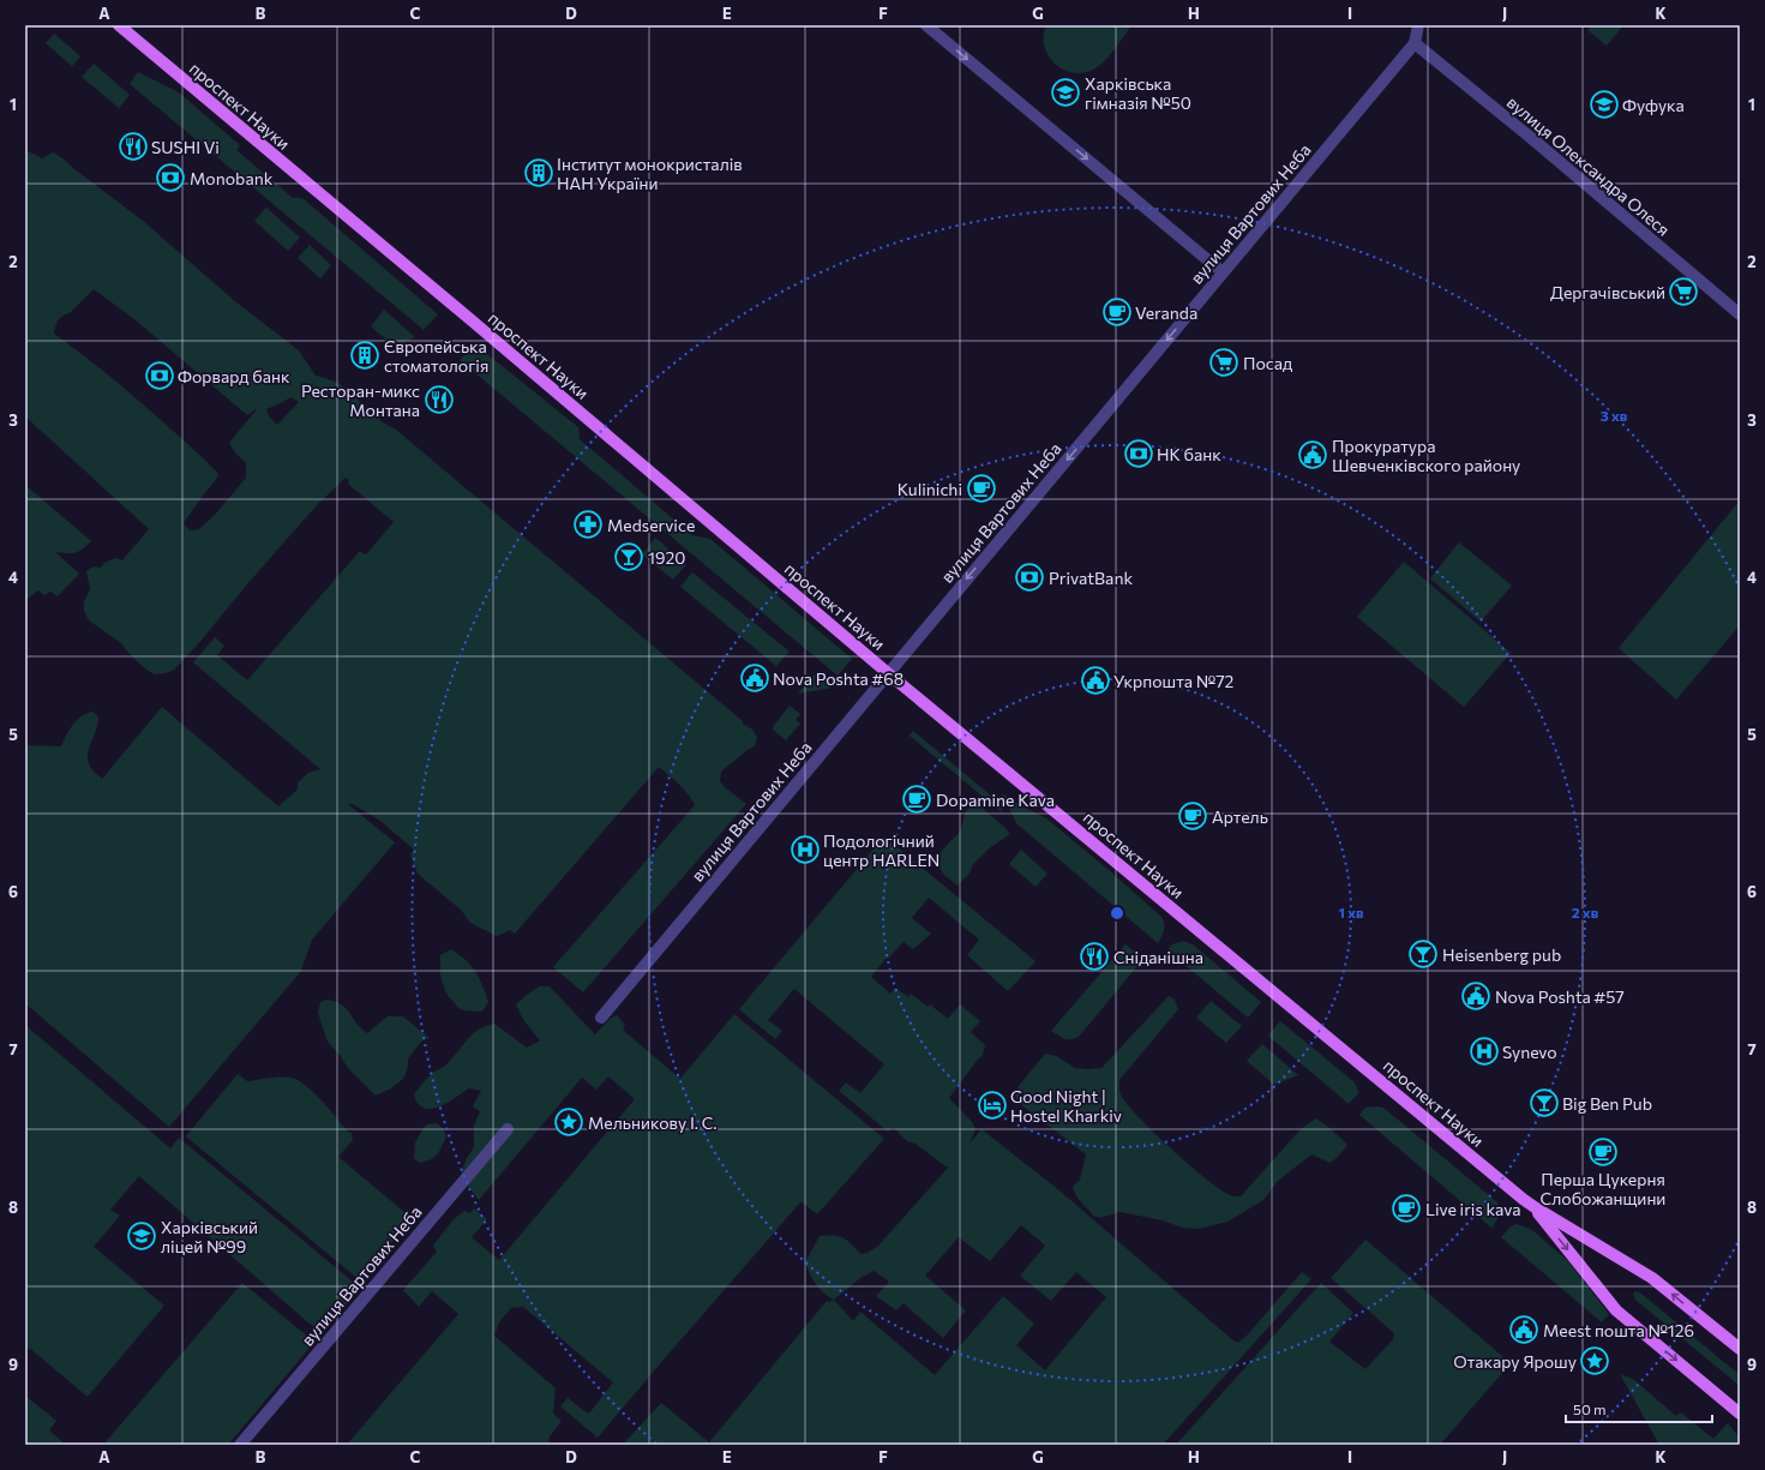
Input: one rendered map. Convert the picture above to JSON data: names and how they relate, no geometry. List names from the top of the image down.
{
  "streets": {
    "main road": ["проспект Науки"],
    "street": ["вулиця Олександра Олеся", "вулиця Вартових Неба"]
  },
  "crossings": [
    ["проспект Науки", "вулиця Вартових Неба"],
    ["вулиця Олександра Олеся", "вулиця Вартових Неба"]
  ],
  "places": {
    "school or university": ["Харківська гімназія №50", "Фуфука", "Харківський ліцей №99"],
    "restaurant": ["SUSHI Vi", "Ресторан-микс Монтана", "Сніданішна"],
    "building": ["Інститут монокристалів НАН України", "Європейська стоматологія"],
    "bank": [
      "Monobank",
      "Форвард банк",
      "НК банк",
      "PrivatBank"
    ],
    "supermarket": ["Дергачівський", "Посад"],
    "cafe": [
      "Veranda",
      "Kulinichi",
      "Dopamine Kava",
      "Артель",
      "Перша Цукерня Слобожанщини",
      "Live iris kava"
    ],
    "public building": [
      "Прокуратура Шевченківского району",
      "Nova Poshta #68",
      "Укрпошта №72",
      "Nova Poshta #57",
      "Meest пошта №126"
    ],
    "pharmacy": ["Medservice"],
    "bar": ["1920", "Heisenberg pub", "Big Ben Pub"],
    "hospital": ["Подологічний центр HARLEN", "Synevo"],
    "hotel": ["Good Night | Hostel Kharkiv"],
    "place": ["Мельникову І. С.", "Отакару Ярошу"]
  },
  "scale_bar": "50 m",
  "grid": {
    "columns": [
      "A",
      "B",
      "C",
      "D",
      "E",
      "F",
      "G",
      "H",
      "I",
      "J",
      "K"
    ],
    "rows": [
      "1",
      "2",
      "3",
      "4",
      "5",
      "6",
      "7",
      "8",
      "9"
    ]
  },
  "rings": ["3 хв", "1 хв", "2 хв"]
}
